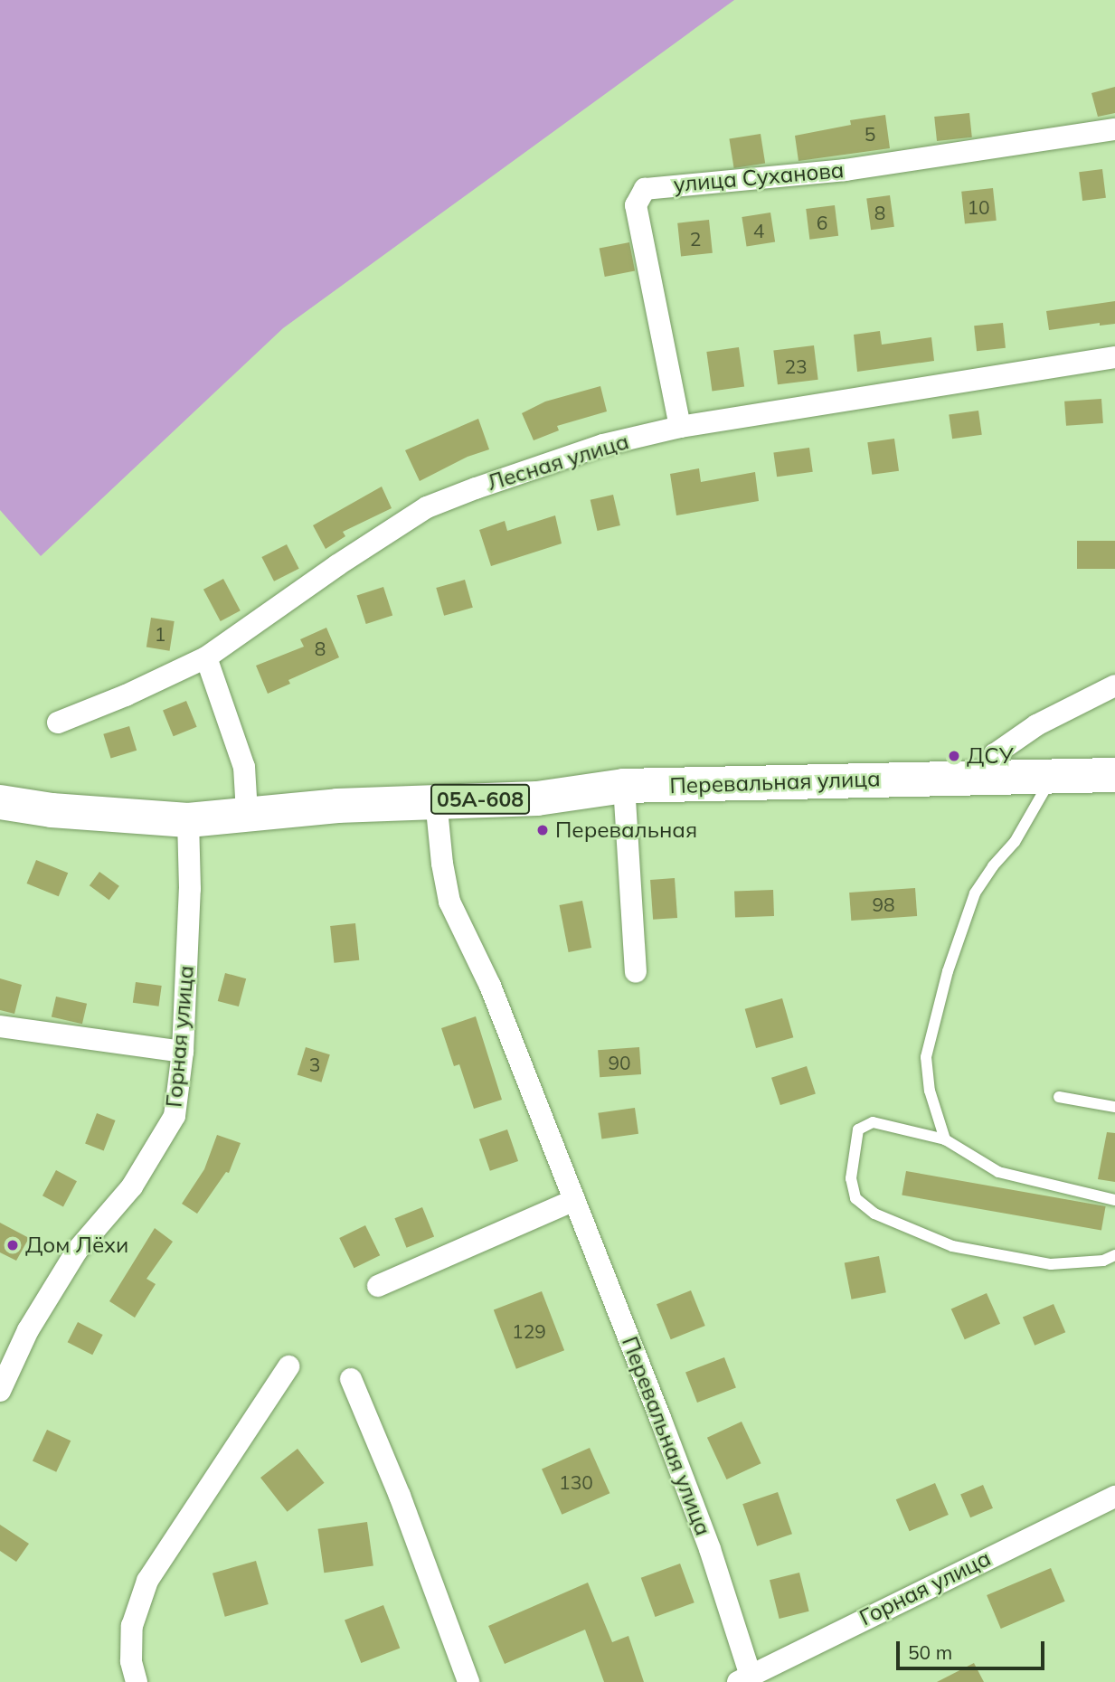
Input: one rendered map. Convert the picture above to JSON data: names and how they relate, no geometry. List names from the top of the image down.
{
  "streets": {
    "highway": ["Перевальная улица", "05А-608"],
    "street": ["улица Суханова", "Лесная улица", "Горная улица"]
  },
  "crossings": [
    ["улица Суханова", "Лесная улица"],
    ["Перевальная улица", "Горная улица"]
  ],
  "places": ["ДСУ", "Перевальная", "Дом Лёхи"],
  "house_numbers": [
    "5",
    "10",
    "8",
    "6",
    "4",
    "2",
    "23",
    "1",
    "8",
    "98",
    "90",
    "3",
    "129",
    "130"
  ],
  "scale_bar": "50 m"
}
